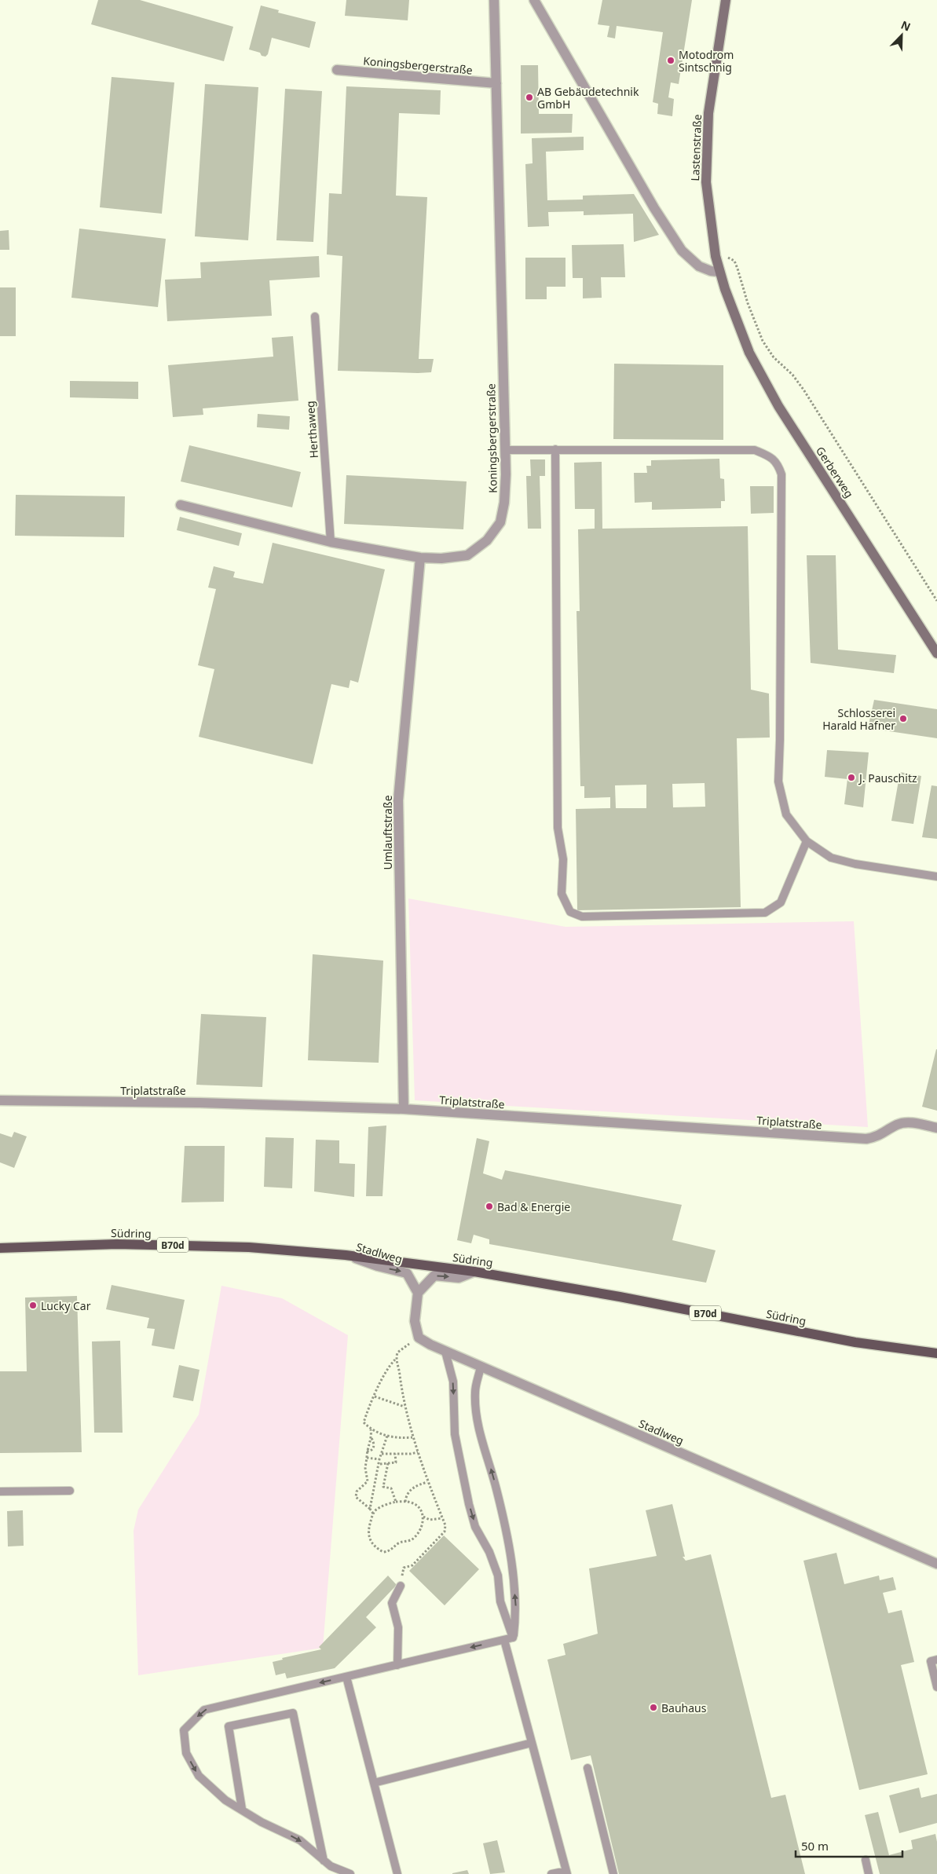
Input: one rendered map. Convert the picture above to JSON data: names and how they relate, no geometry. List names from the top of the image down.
{
  "streets": {
    "main road": ["Südring", "B70d"],
    "street": [
      "Koningsbergerstraße",
      "Lastenstraße",
      "Gerberweg",
      "Umlauftstraße",
      "Triplatstraße",
      "Stadlweg"
    ],
    "lane": ["Herthaweg"]
  },
  "crossings": [
    ["Koningsbergerstraße", "Herthaweg"],
    ["Koningsbergerstraße", "Umlauftstraße"],
    ["Lastenstraße", "Gerberweg"],
    ["Umlauftstraße", "Triplatstraße"],
    ["Südring", "Stadlweg"]
  ],
  "places": [
    "Motodrom Sintschnig",
    "AB Gebäudetechnik GmbH",
    "Schlosserei Harald Hafner",
    "J. Pauschitz",
    "Bad & Energie",
    "Lucky Car",
    "Bauhaus"
  ],
  "scale_bar": "50 m",
  "north": "top right"
}
